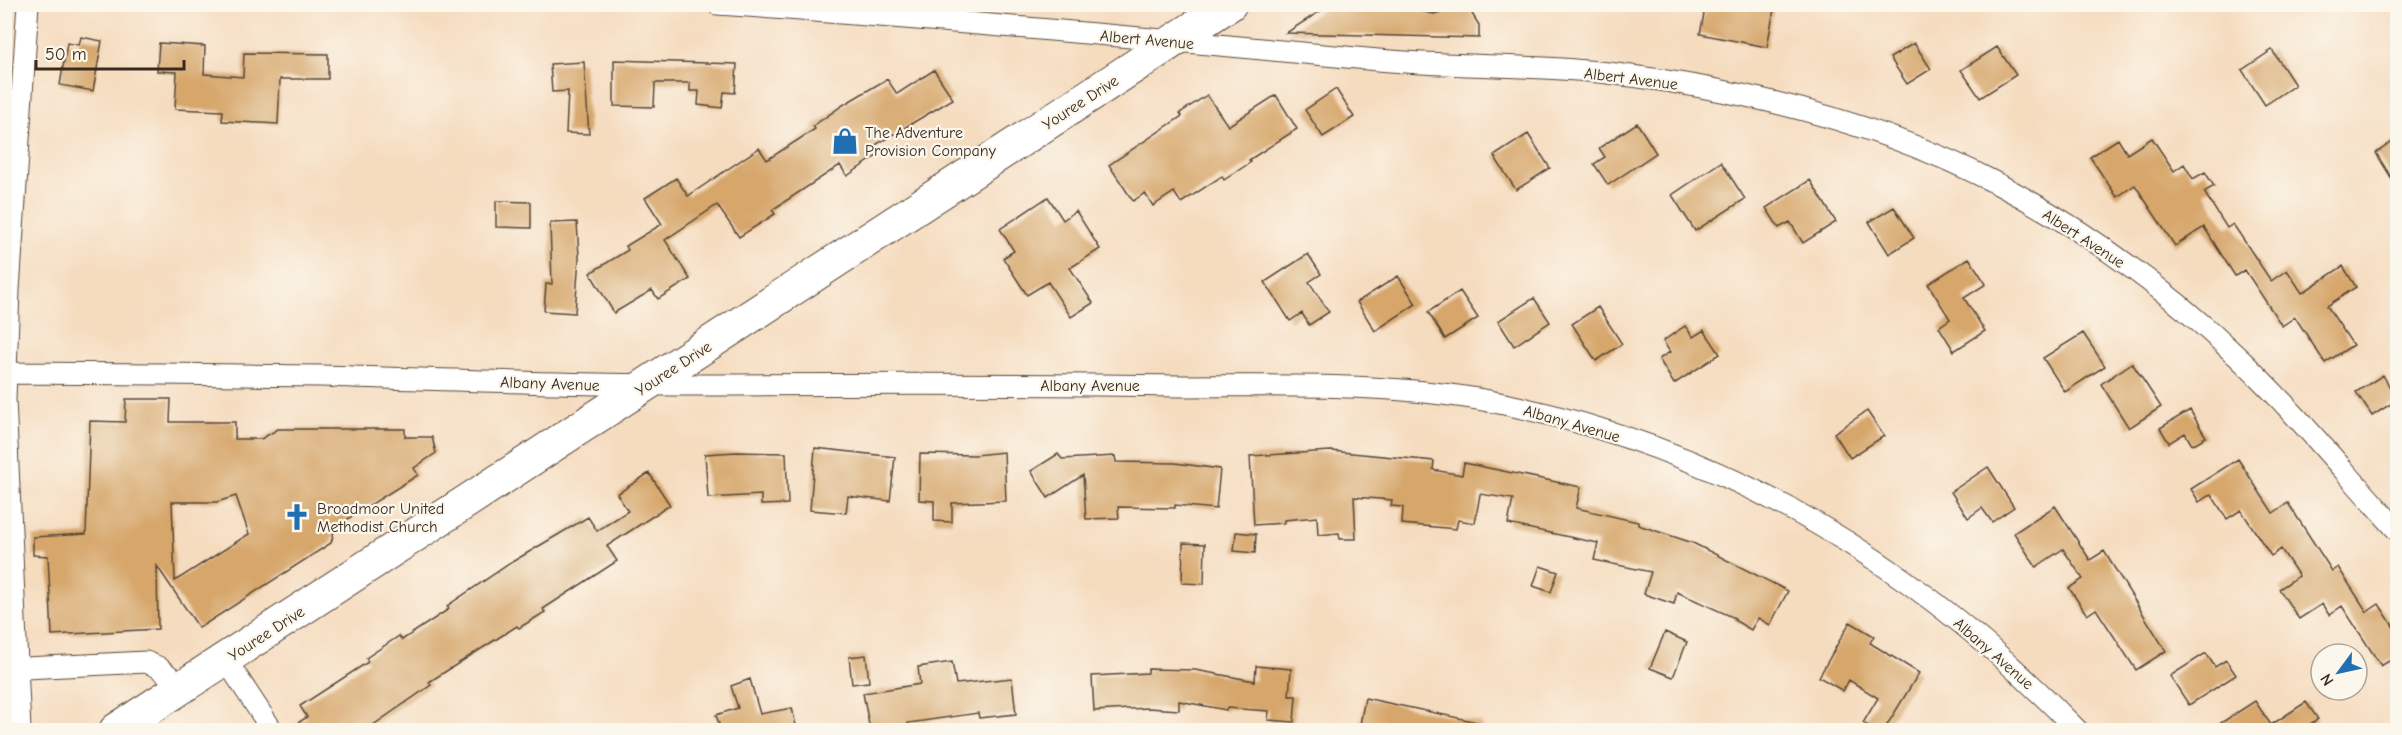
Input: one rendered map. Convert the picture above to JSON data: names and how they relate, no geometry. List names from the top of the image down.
{
  "streets": {
    "main road": ["Youree Drive"],
    "street": ["Albert Avenue", "Albany Avenue"]
  },
  "crossings": [
    ["Albert Avenue", "Youree Drive"],
    ["Youree Drive", "Albany Avenue"]
  ],
  "places": {
    "shop": ["The Adventure Provision Company"],
    "church": ["Broadmoor United Methodist Church"]
  },
  "scale_bar": "50 m",
  "north": "bottom left"
}
